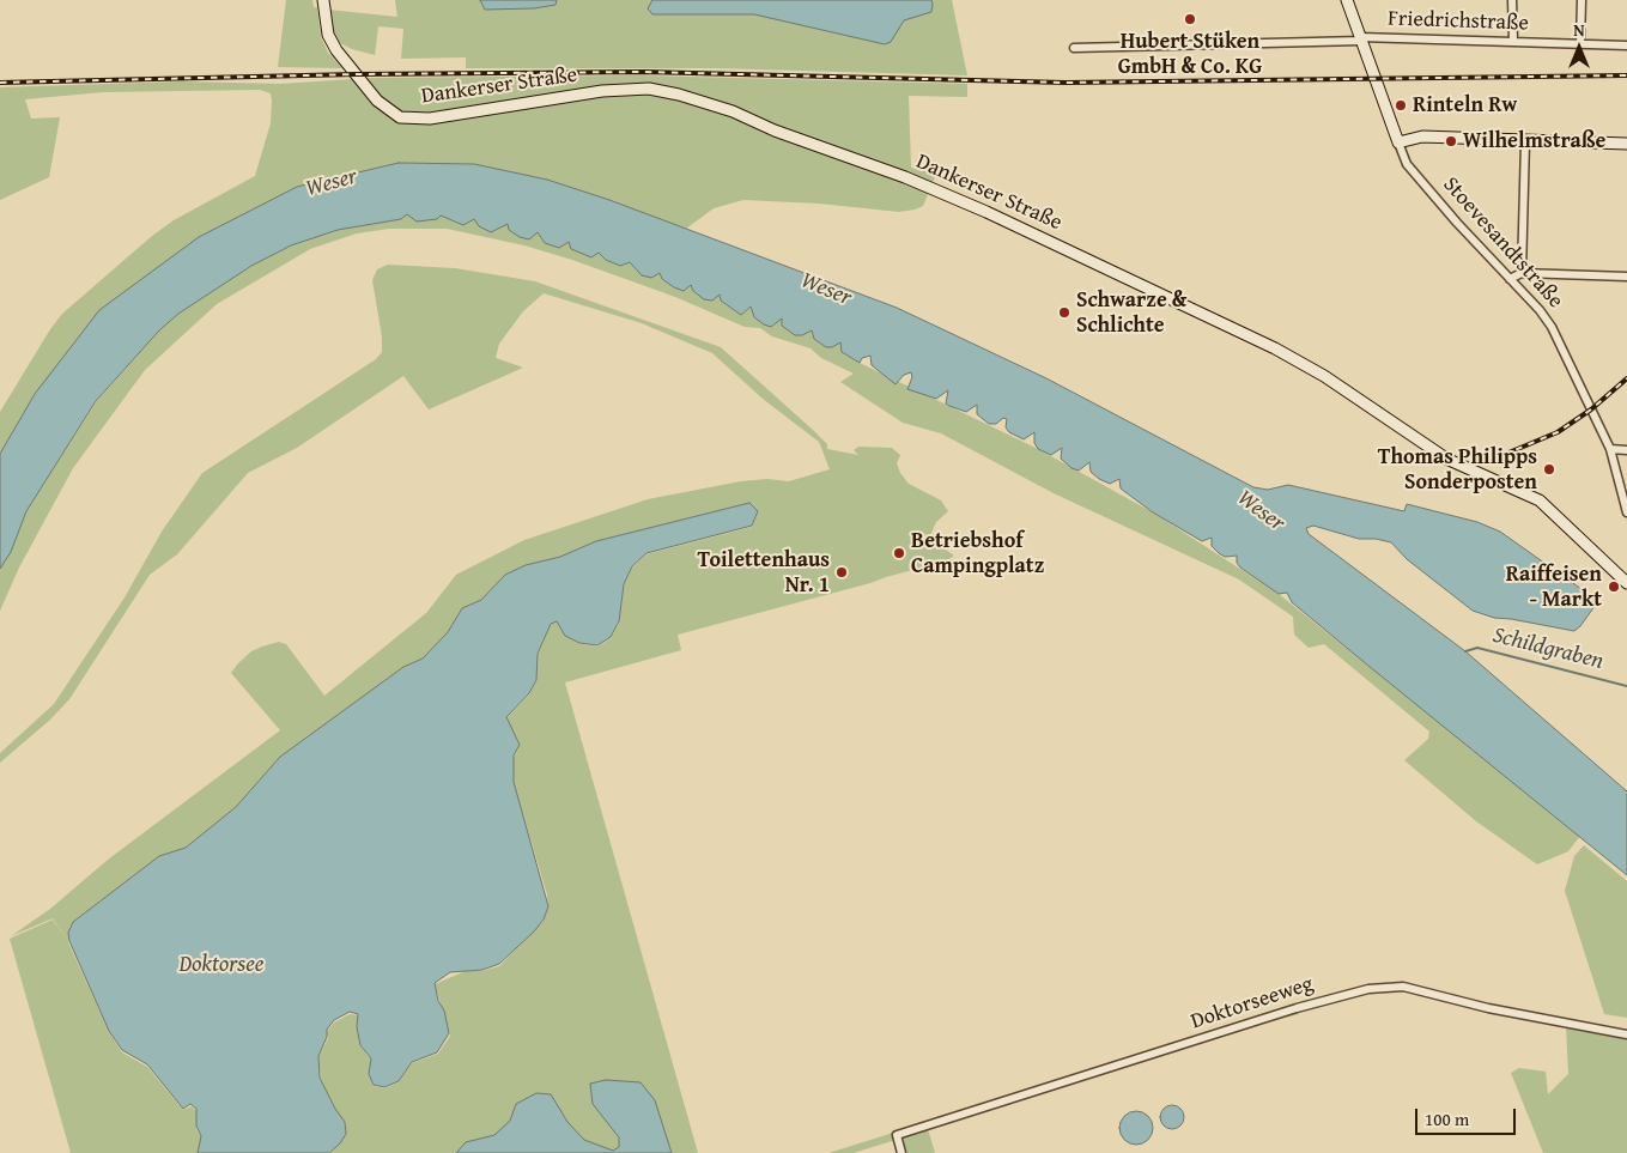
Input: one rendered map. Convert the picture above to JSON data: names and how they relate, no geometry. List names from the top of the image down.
{
  "streets": {
    "main road": ["Dankerser Straße", "Stoevesandtstraße"],
    "street": ["Friedrichstraße", "Doktorseeweg"]
  },
  "crossings": [
    ["Friedrichstraße", "Stoevesandtstraße"]
  ],
  "water": ["Weser", "Schildgraben", "Doktorsee"],
  "places": [
    "Hubert Stüken GmbH & Co. KG",
    "Rinteln Rw",
    "Wilhelmstraße",
    "Schwarze & Schlichte",
    "Thomas Philipps Sonderposten",
    "Betriebshof Campingplatz",
    "Toilettenhaus Nr. 1",
    "Raiffeisen - Markt"
  ],
  "scale_bar": "100 m",
  "north": "top"
}
